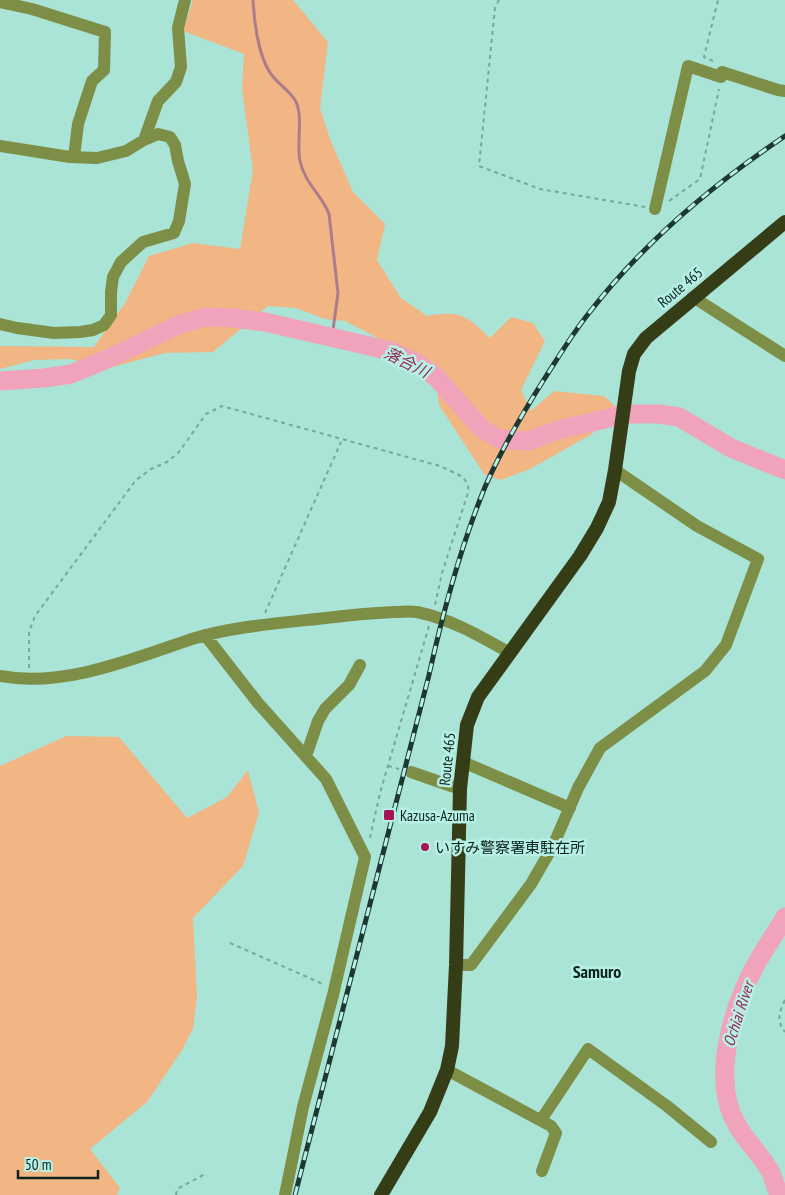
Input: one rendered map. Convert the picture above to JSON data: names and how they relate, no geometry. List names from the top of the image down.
{
  "streets": {
    "highway": ["Route 465"]
  },
  "districts": ["Samuro"],
  "water": ["落合川", "Ochiai River"],
  "places": {
    "transit": ["Kazusa-Azuma"],
    "other": ["いすみ警察署東駐在所"]
  },
  "scale_bar": "50 m"
}
